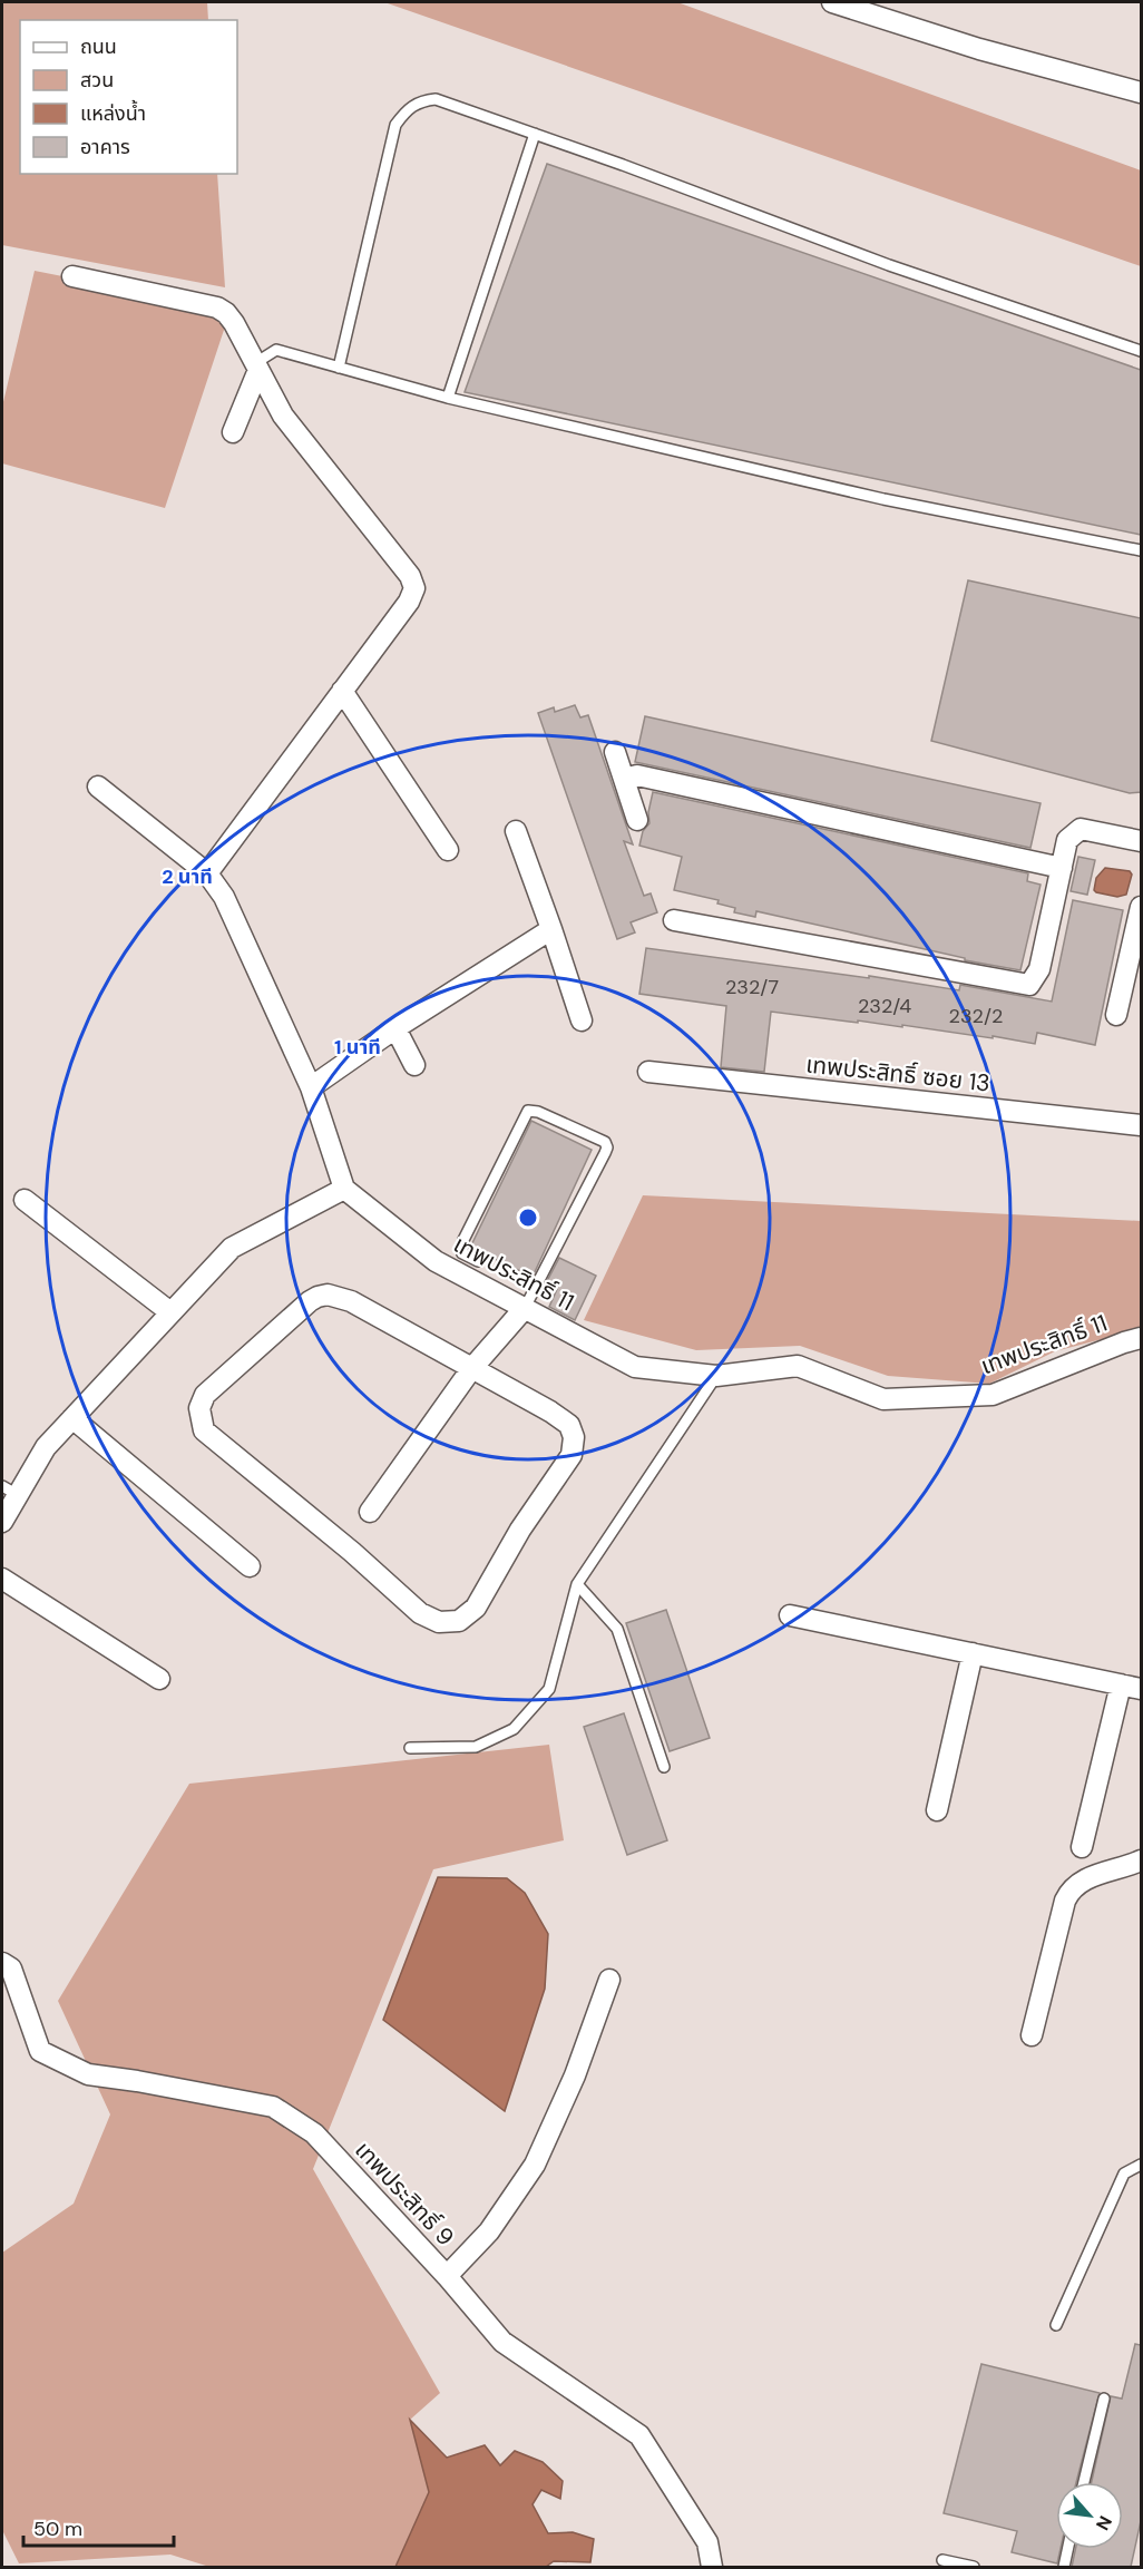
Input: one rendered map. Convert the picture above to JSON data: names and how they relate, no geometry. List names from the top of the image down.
{
  "streets": {
    "street": ["เทพประสิทธิ์ ซอย 13", "เทพประสิทธิ์ 11", "เทพประสิทธิ์ 9"]
  },
  "house_numbers": ["232/7", "232/4", "232/2"],
  "legend": [
    "ถนน",
    "สวน",
    "แหล่งน้ำ",
    "อาคาร"
  ],
  "scale_bar": "50 m",
  "north": "bottom right",
  "rings": ["2 นาที", "1 นาที"]
}
